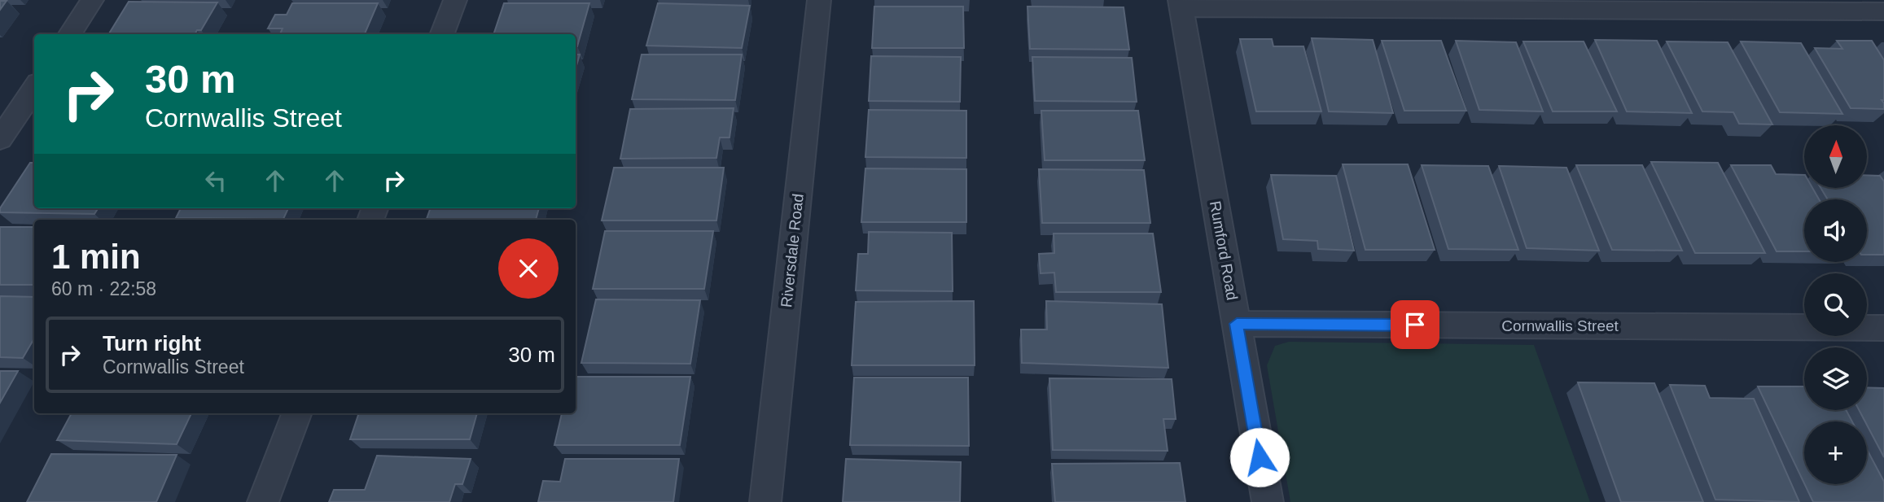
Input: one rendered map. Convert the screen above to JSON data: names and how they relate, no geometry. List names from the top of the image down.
{
  "streets": {
    "street": ["Riversdale Road", "Rumford Road", "Cornwallis Street"]
  },
  "crossings": [
    ["Rumford Road", "Cornwallis Street"]
  ],
  "north": "top",
  "page": {
    "turn": ["30 m", "Cornwallis Street"],
    "map_buttons": "+",
    "heading": ["1 min", "60 m · 22:58"],
    "list": [
      {
        "name": "Turn right",
        "note": "Cornwallis Street",
        "value": "30 m"
      }
    ]
  }
}
